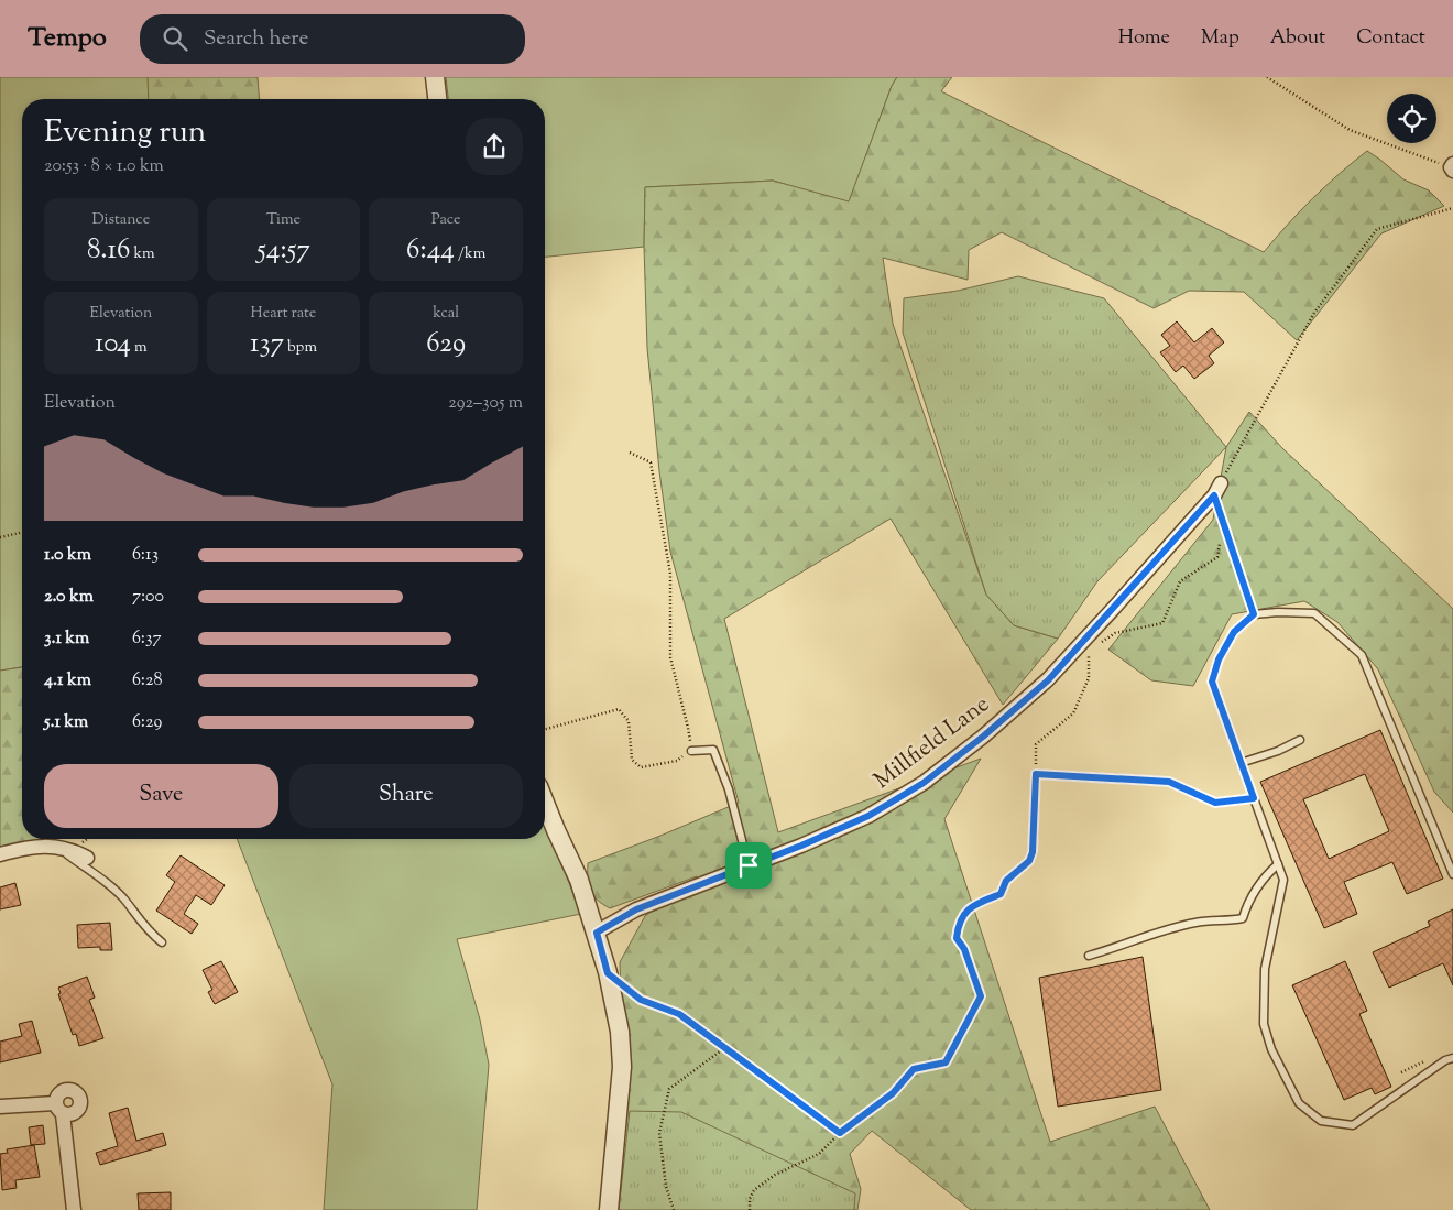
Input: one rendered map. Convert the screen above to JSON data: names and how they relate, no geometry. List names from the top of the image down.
{
  "streets": {
    "street": ["Millfield Lane"]
  },
  "page": {
    "header": "Tempo",
    "search": "Search here",
    "nav": [
      "Home",
      "Map",
      "About",
      "Contact"
    ],
    "heading": ["Evening run", "20:53 · 8 × 1.0 km"],
    "stats": [
      ["Distance", "8.16 km"],
      ["Time", "54:57"],
      ["Pace", "6:44 /km"],
      ["Elevation", "104 m"],
      ["Heart rate", "137 bpm"],
      ["kcal", "629"]
    ],
    "chart": ["Elevation", "292–305 m"],
    "list": [
      {
        "name": "1.0 km",
        "note": "6:13"
      },
      {
        "name": "2.0 km",
        "note": "7:00"
      },
      {
        "name": "3.1 km",
        "note": "6:37"
      },
      {
        "name": "4.1 km",
        "note": "6:28"
      },
      {
        "name": "5.1 km",
        "note": "6:29"
      }
    ],
    "buttons": ["Save", "Share"]
  }
}
